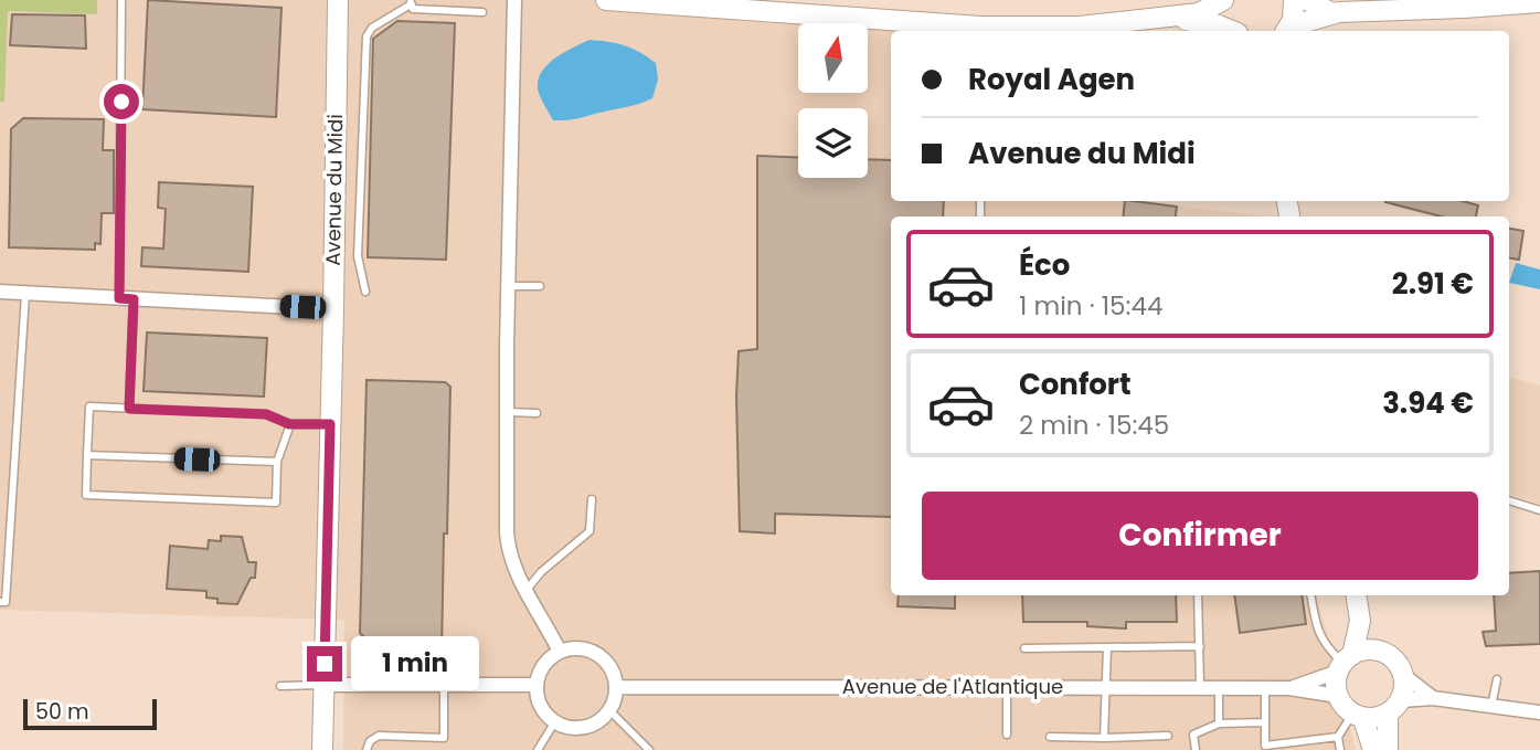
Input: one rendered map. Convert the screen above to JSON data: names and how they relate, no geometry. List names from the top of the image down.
{
  "streets": {
    "street": ["Avenue du Midi", "Avenue de l'Atlantique"]
  },
  "scale_bar": "50 m",
  "north": "top",
  "page": {
    "banner": ["Royal Agen", "Avenue du Midi"],
    "list": [
      {
        "name": "Éco",
        "note": "1 min · 15:44",
        "value": "2.91 €"
      },
      {
        "name": "Confort",
        "note": "2 min · 15:45",
        "value": "3.94 €"
      }
    ],
    "buttons": "Confirmer",
    "bubble": "1 min",
    "scale": "50 m"
  }
}
